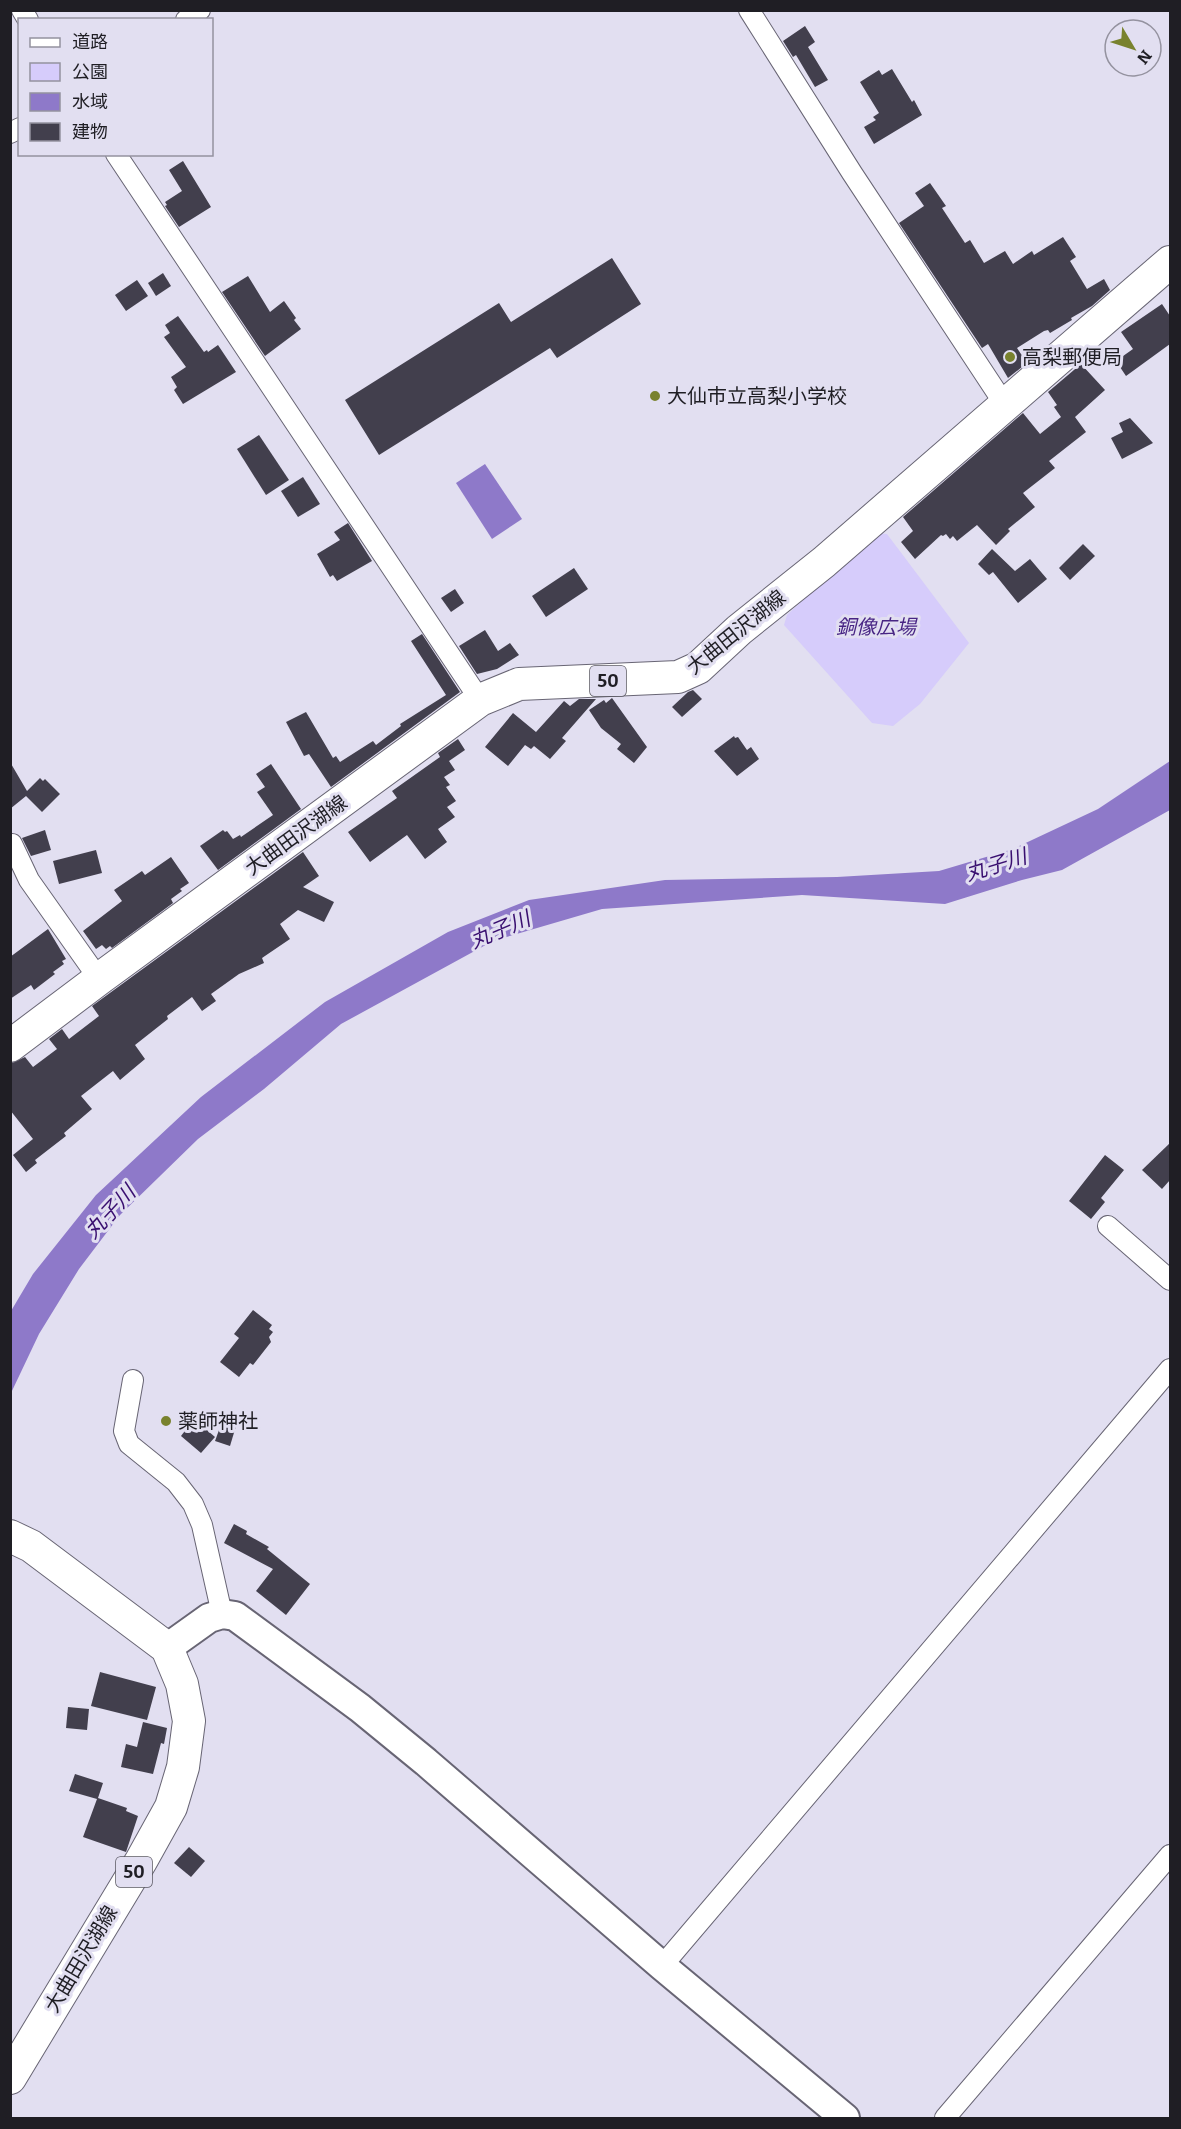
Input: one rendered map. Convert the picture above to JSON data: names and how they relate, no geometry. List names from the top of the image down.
{
  "streets": {
    "main road": ["大曲田沢湖線", "50"]
  },
  "water": ["丸子川"],
  "parks": ["銅像広場"],
  "places": ["高梨郵便局", "大仙市立高梨小学校", "薬師神社"],
  "legend": [
    "道路",
    "公園",
    "水域",
    "建物"
  ],
  "north": "bottom right"
}
